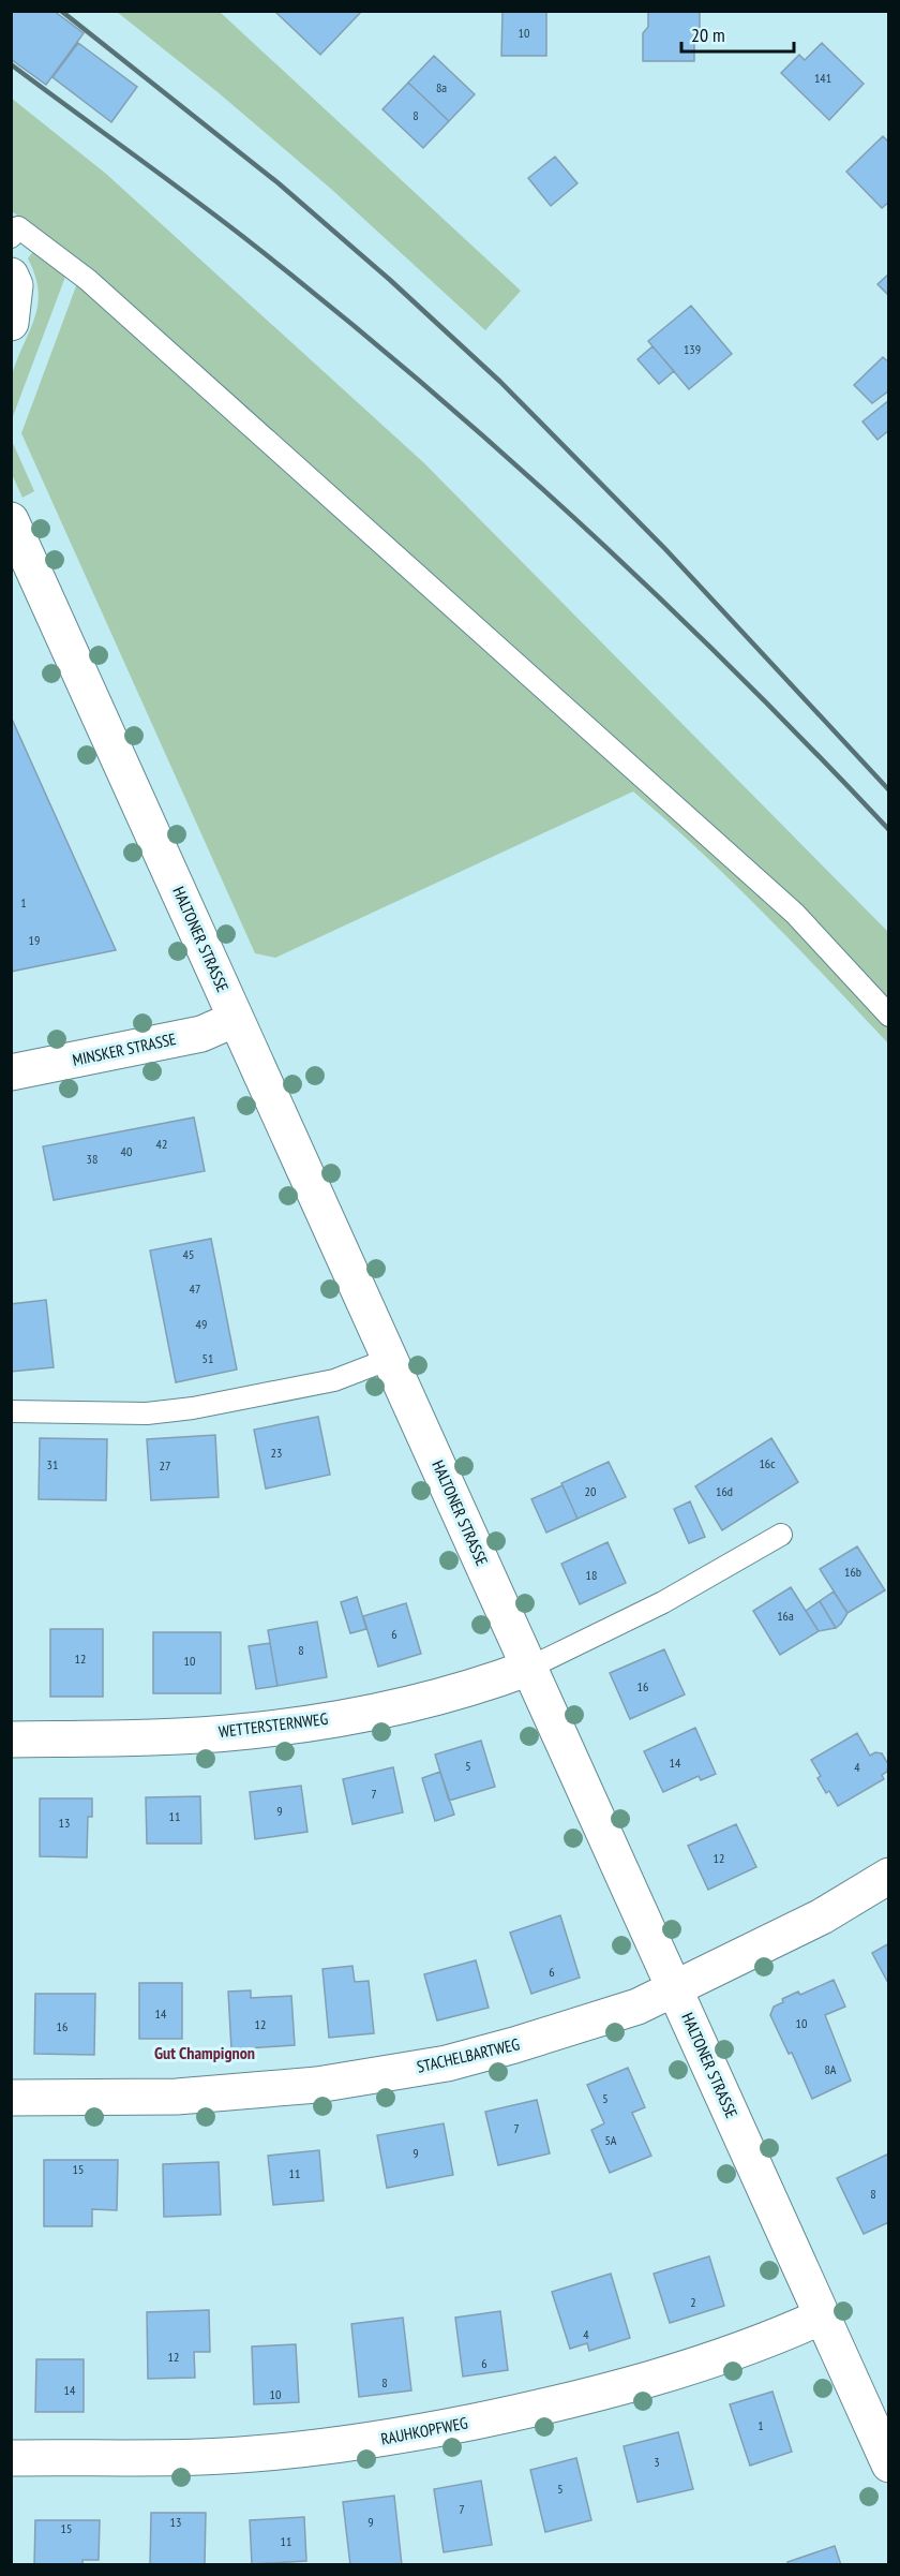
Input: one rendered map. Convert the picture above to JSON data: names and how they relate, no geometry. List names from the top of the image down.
{
  "streets": {
    "street": [
      "HALTONER STRASSE",
      "MINSKER STRASSE",
      "WETTERSTERNWEG",
      "STACHELBARTWEG",
      "RAUHKOPFWEG"
    ]
  },
  "crossings": [
    ["HALTONER STRASSE", "MINSKER STRASSE"],
    ["HALTONER STRASSE", "WETTERSTERNWEG"],
    ["HALTONER STRASSE", "STACHELBARTWEG"],
    ["HALTONER STRASSE", "RAUHKOPFWEG"]
  ],
  "districts": ["Gut Champignon"],
  "house_numbers": [
    "10",
    "141",
    "8a",
    "8",
    "139",
    "1",
    "19",
    "42",
    "40",
    "38",
    "45",
    "47",
    "49",
    "51",
    "23",
    "16c",
    "31",
    "27",
    "20",
    "16d",
    "16b",
    "18",
    "16a",
    "6",
    "8",
    "12",
    "10",
    "16",
    "14",
    "5",
    "4",
    "7",
    "9",
    "11",
    "13",
    "12",
    "6",
    "14",
    "10",
    "12",
    "16",
    "8A",
    "5",
    "7",
    "5A",
    "9",
    "15",
    "11",
    "8",
    "2",
    "4",
    "12",
    "6",
    "8",
    "14",
    "10",
    "1",
    "3",
    "5",
    "7",
    "13",
    "9",
    "15",
    "11"
  ],
  "scale_bar": "20 m"
}
